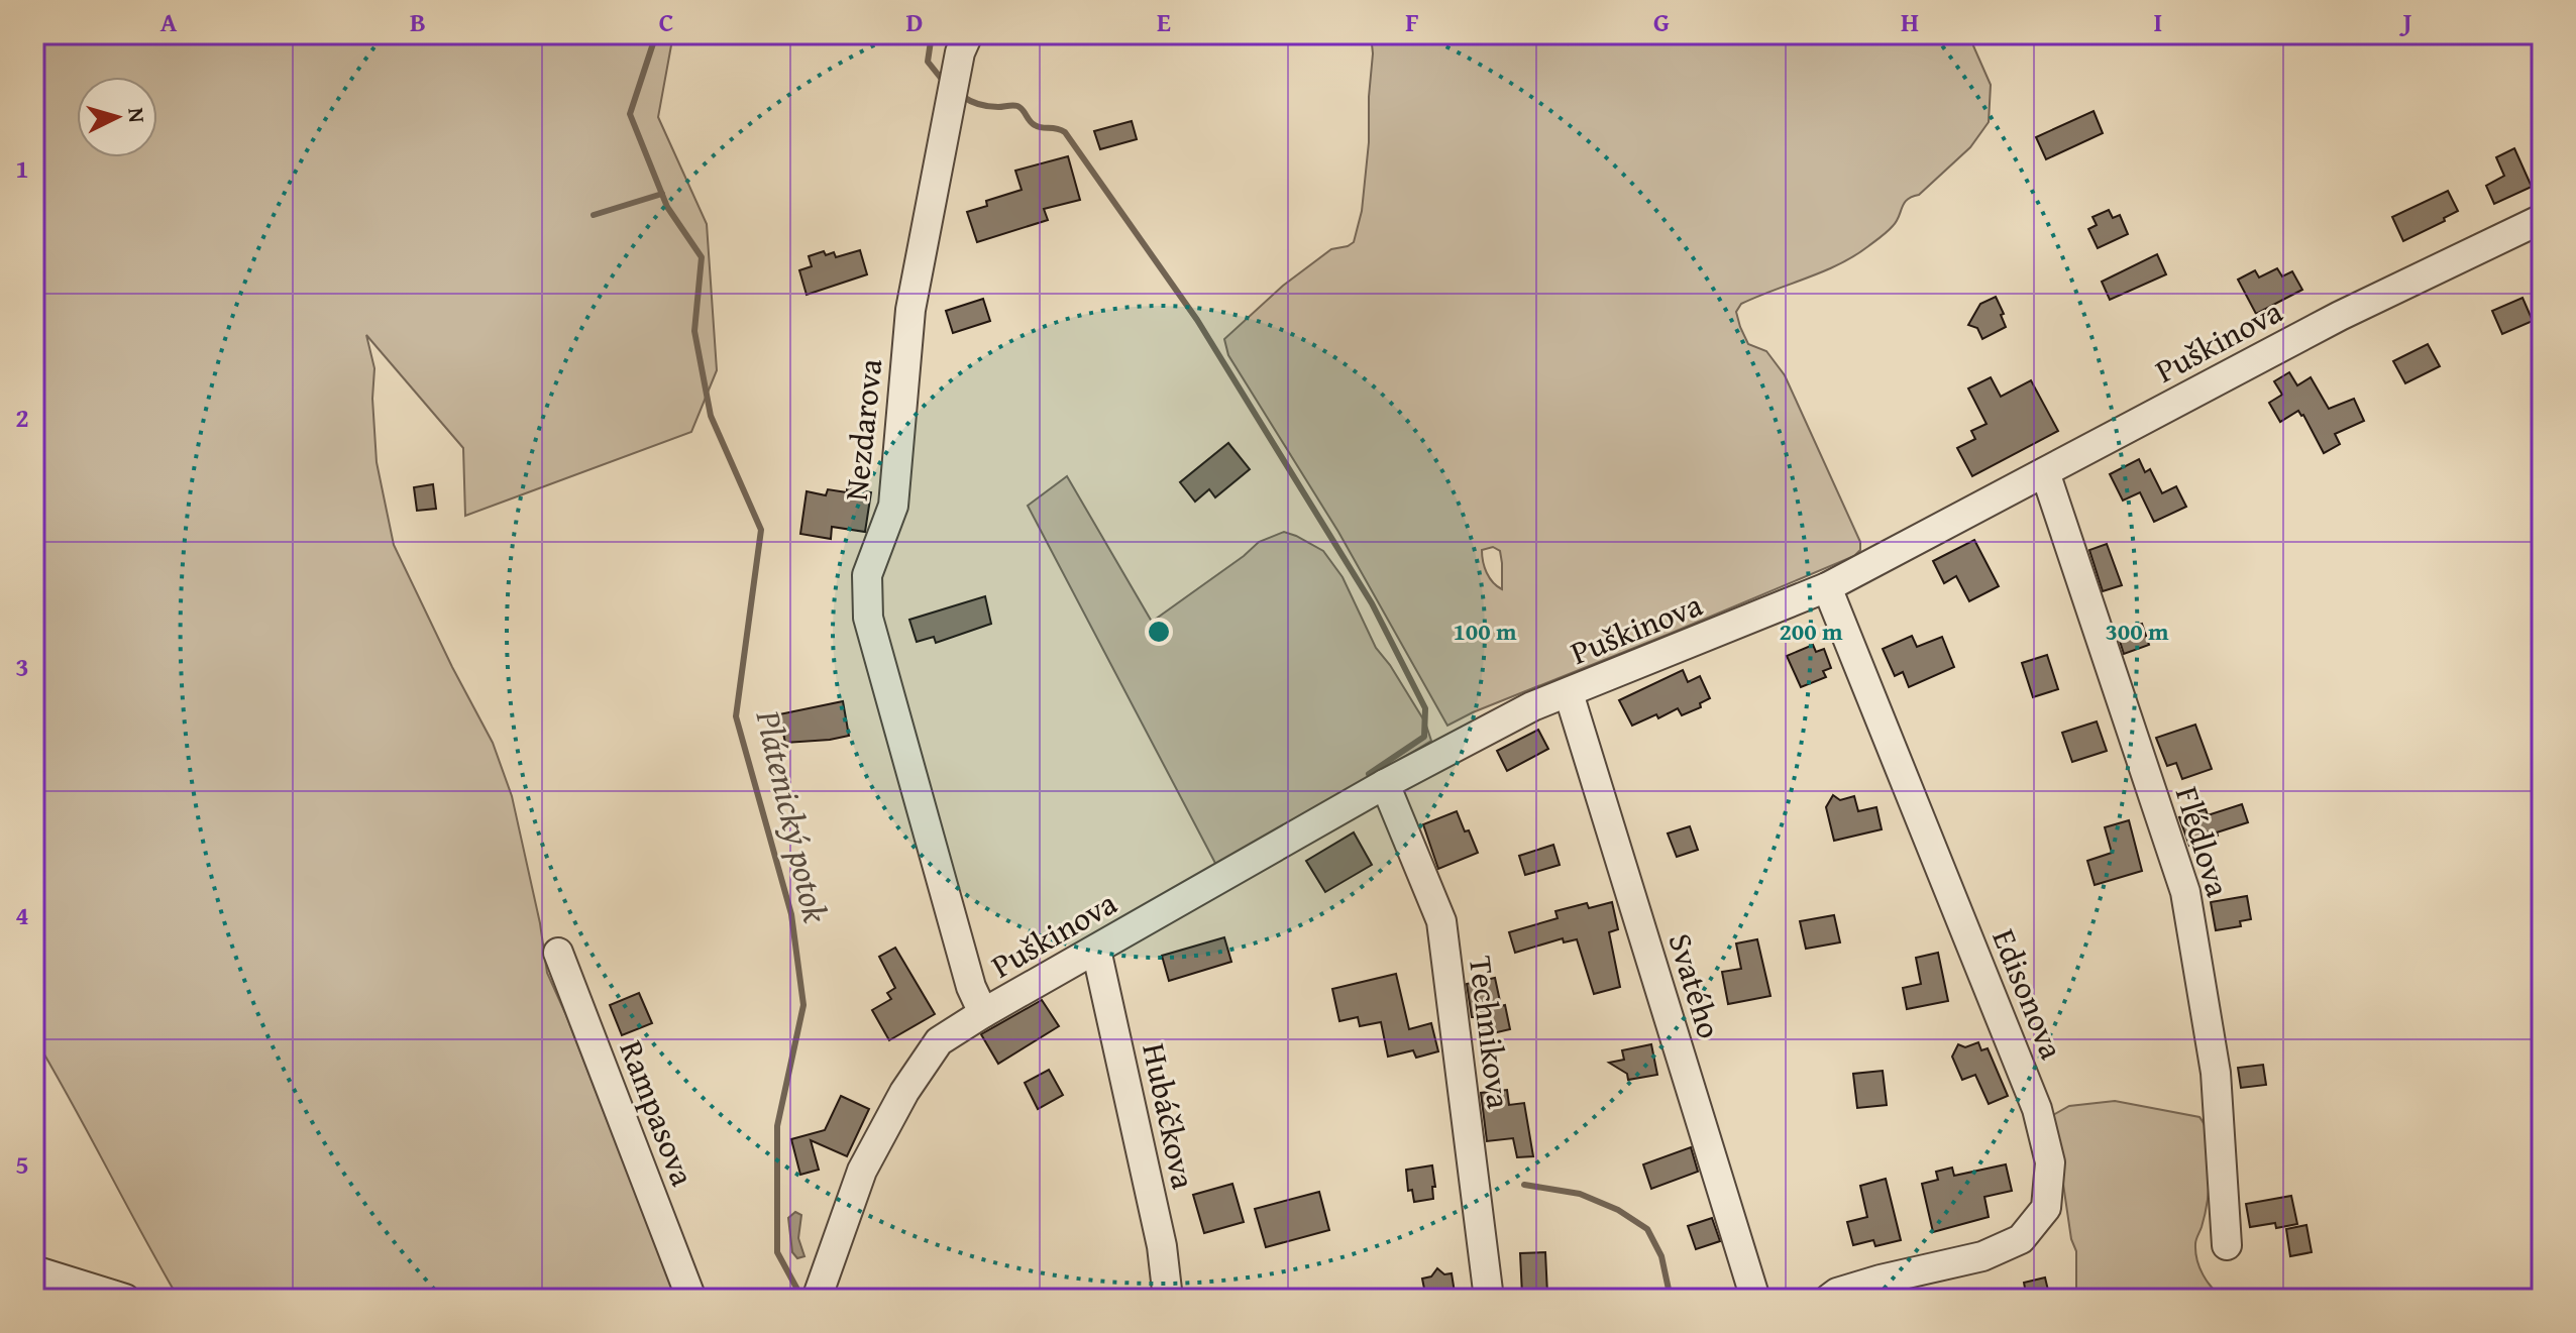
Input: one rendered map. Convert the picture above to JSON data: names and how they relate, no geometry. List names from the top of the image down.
{
  "streets": {
    "street": [
      "Puškinova",
      "Nezdarova",
      "Flédlova",
      "Svatého",
      "Edisonova",
      "Technikova",
      "Rampasova",
      "Hubáčkova"
    ]
  },
  "crossings": [
    ["Puškinova", "Nezdarova"],
    ["Puškinova", "Flédlova"],
    ["Puškinova", "Svatého"],
    ["Puškinova", "Edisonova"],
    ["Puškinova", "Technikova"],
    ["Puškinova", "Hubáčkova"]
  ],
  "water": ["Plátenický potok"],
  "north": "right",
  "grid": {
    "columns": [
      "A",
      "B",
      "C",
      "D",
      "E",
      "F",
      "G",
      "H",
      "I",
      "J"
    ],
    "rows": [
      "1",
      "2",
      "3",
      "4",
      "5"
    ]
  },
  "rings": ["100 m", "200 m", "300 m"]
}
